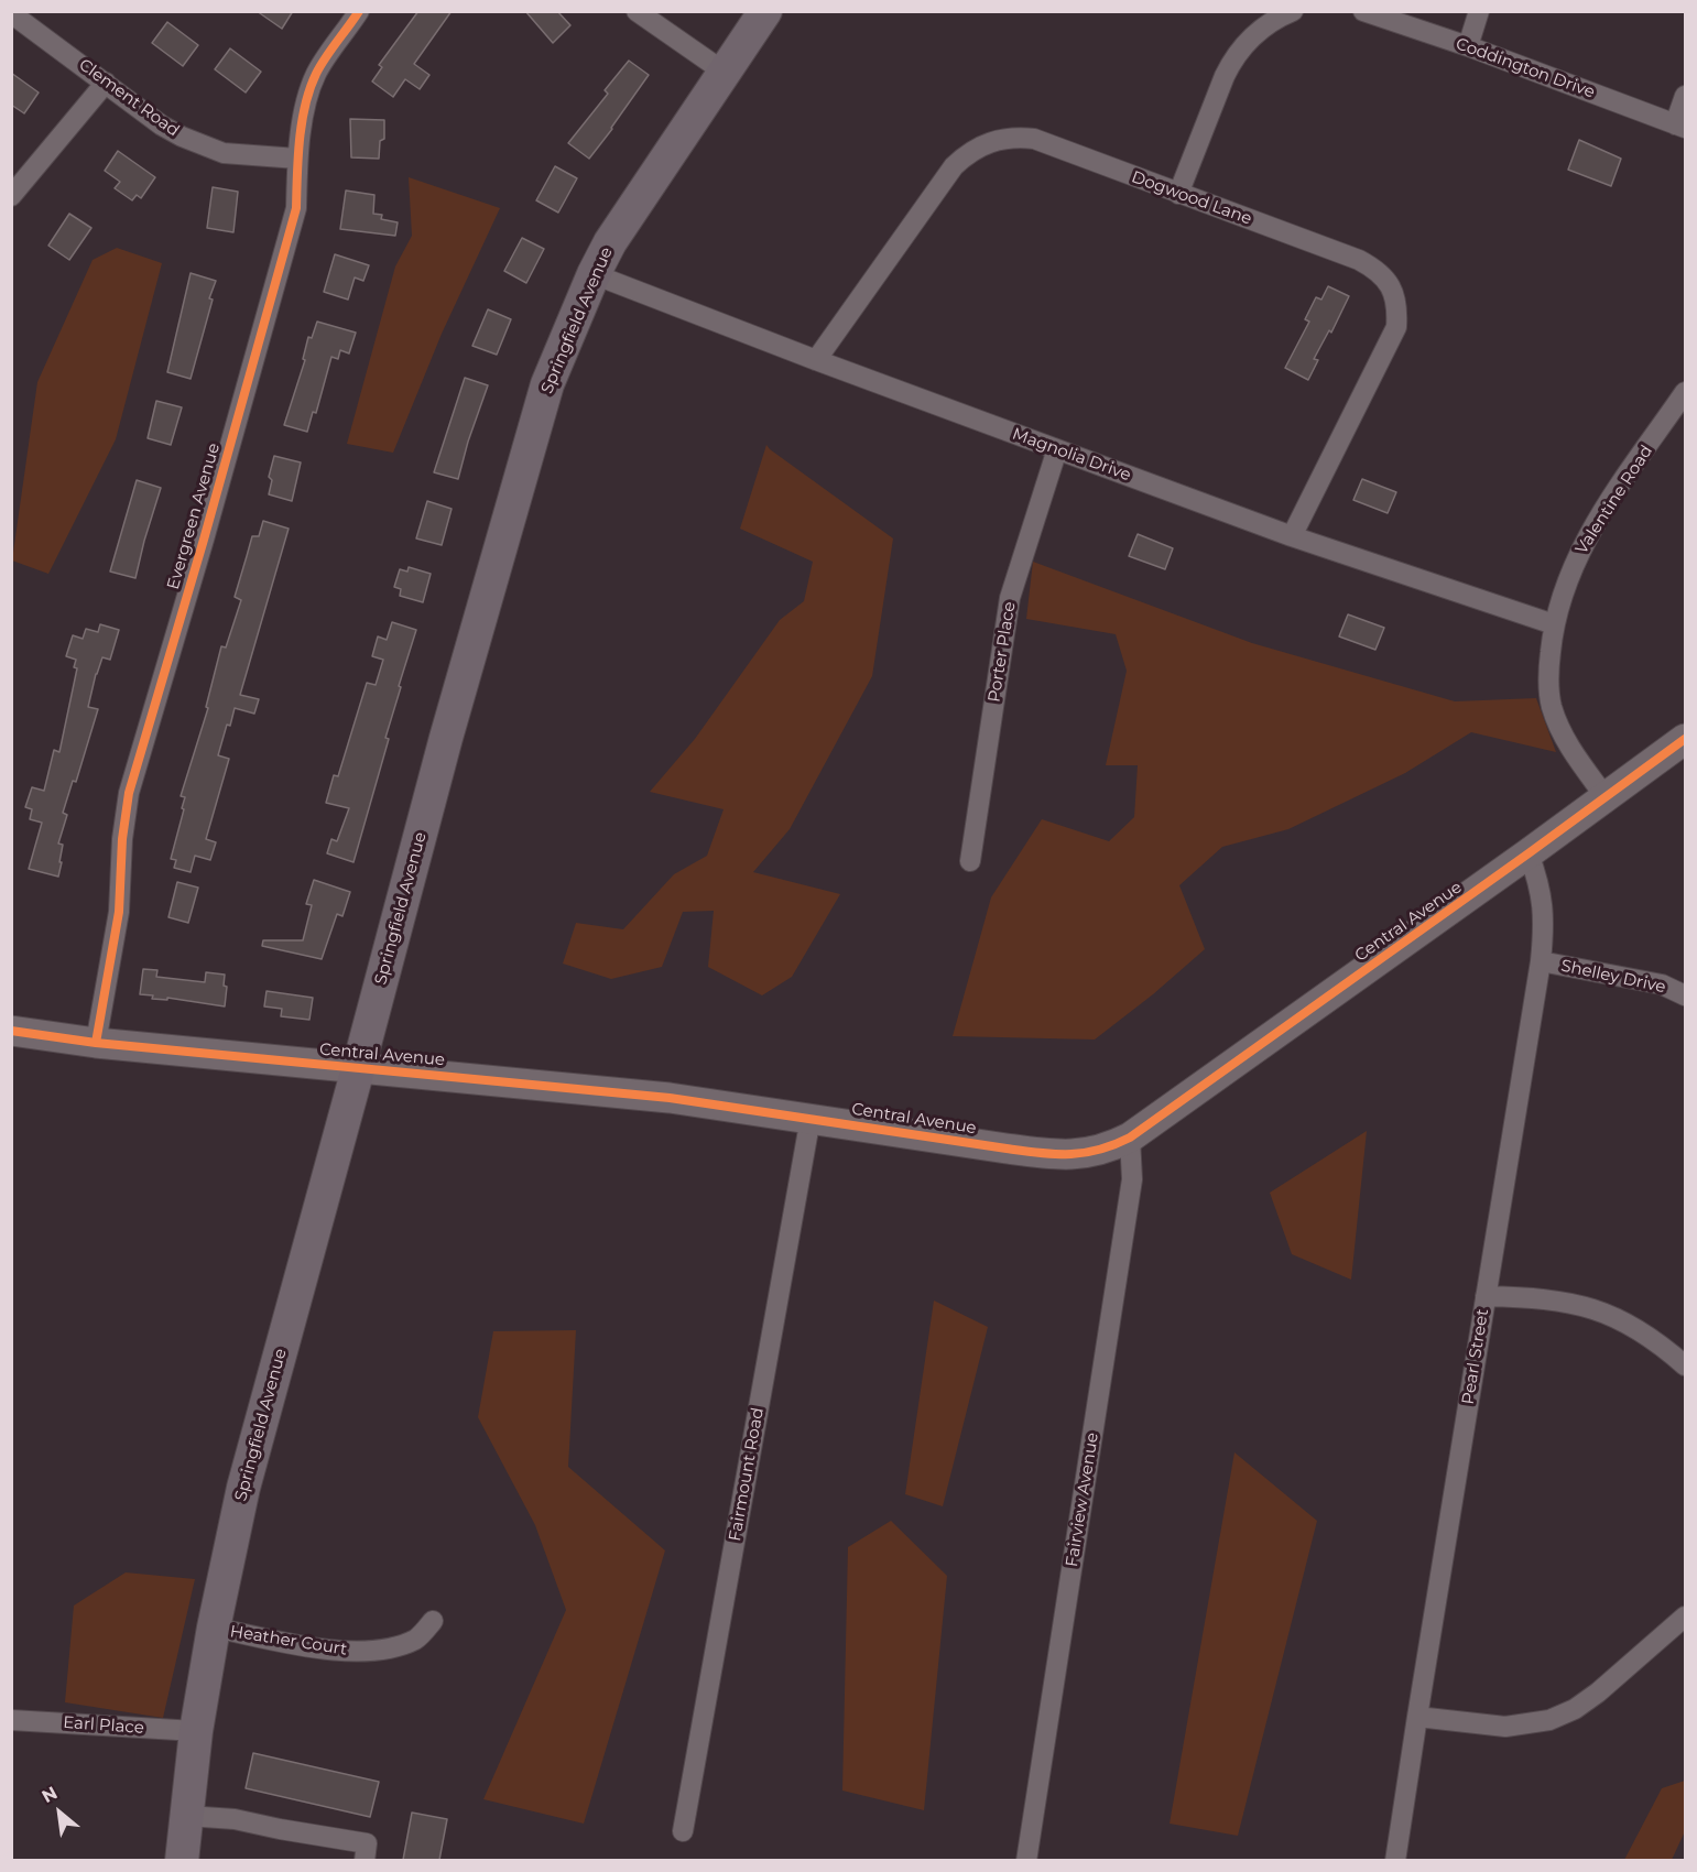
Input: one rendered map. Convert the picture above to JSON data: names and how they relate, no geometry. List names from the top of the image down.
{
  "streets": {
    "main road": ["Springfield Avenue"],
    "street": [
      "Coddington Drive",
      "Clement Road",
      "Dogwood Lane",
      "Magnolia Drive",
      "Valentine Road",
      "Evergreen Avenue",
      "Porter Place",
      "Central Avenue",
      "Shelley Drive",
      "Pearl Street",
      "Fairmount Road",
      "Fairview Avenue",
      "Heather Court",
      "Earl Place"
    ]
  },
  "crossings": [
    ["Clement Road", "Evergreen Avenue"],
    ["Dogwood Lane", "Magnolia Drive"],
    ["Springfield Avenue", "Magnolia Drive"],
    ["Springfield Avenue", "Central Avenue"],
    ["Springfield Avenue", "Heather Court"],
    ["Springfield Avenue", "Earl Place"],
    ["Magnolia Drive", "Valentine Road"],
    ["Magnolia Drive", "Porter Place"],
    ["Valentine Road", "Central Avenue"],
    ["Evergreen Avenue", "Central Avenue"],
    ["Central Avenue", "Pearl Street"],
    ["Central Avenue", "Fairmount Road"],
    ["Central Avenue", "Fairview Avenue"],
    ["Shelley Drive", "Pearl Street"]
  ],
  "north": "top left"
}
